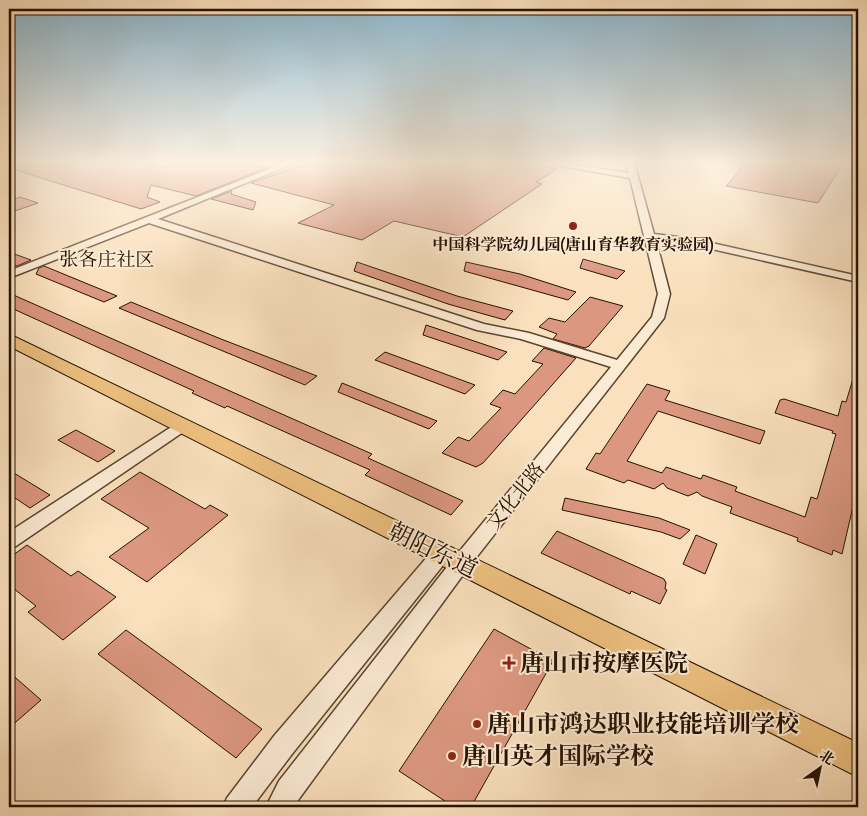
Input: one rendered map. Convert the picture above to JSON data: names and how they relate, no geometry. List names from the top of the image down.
{
  "streets": {
    "main road": ["朝阳东道"],
    "street": ["文化北路"]
  },
  "crossings": [
    ["文化北路", "朝阳东道"]
  ],
  "districts": ["张各庄社区"],
  "places": {
    "other": ["中国科学院幼儿园(唐山育华教育实验园)", "唐山市鸿达职业技能培训学校", "唐山英才国际学校"],
    "health": ["唐山市按摩医院"]
  },
  "north": "top right"
}
